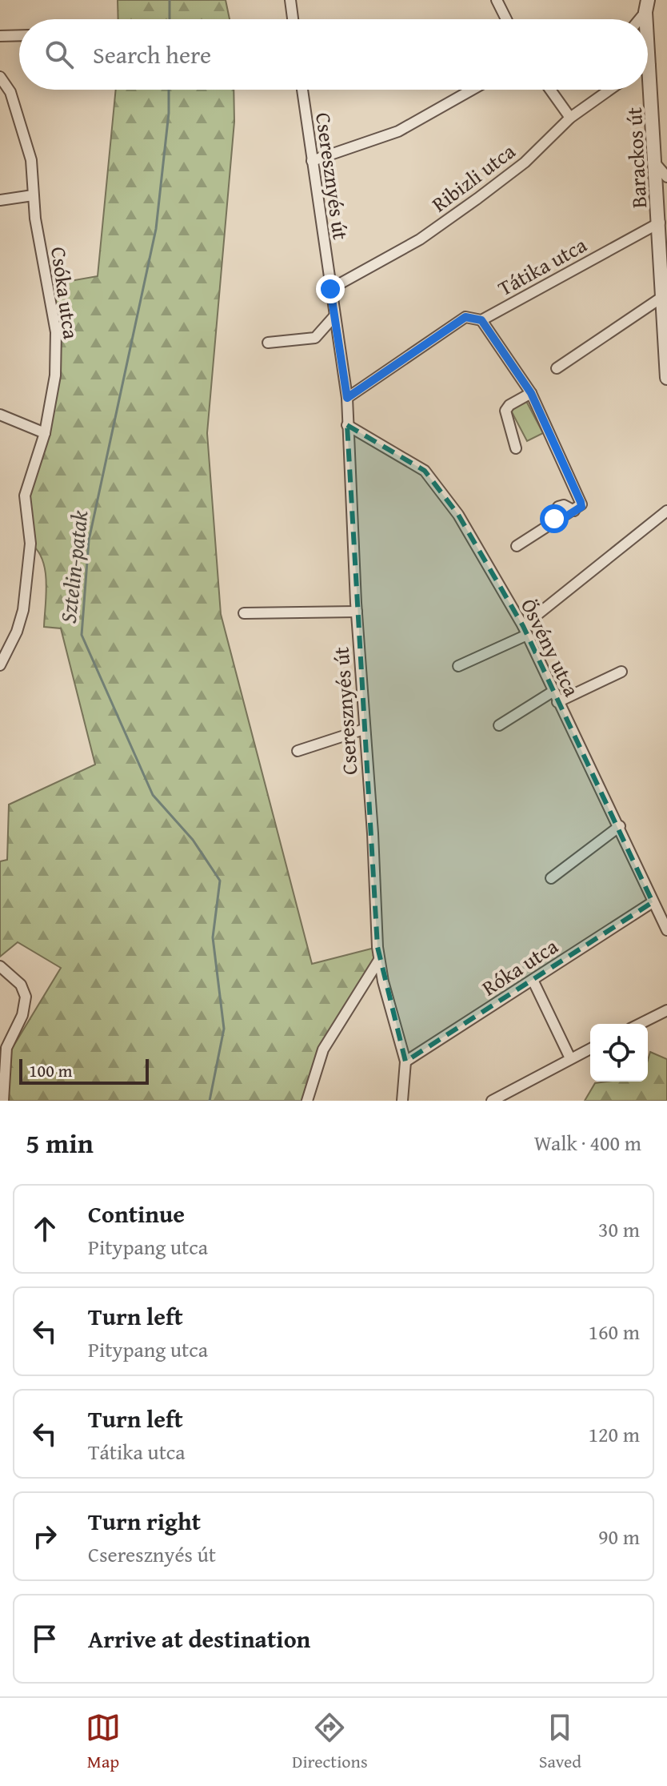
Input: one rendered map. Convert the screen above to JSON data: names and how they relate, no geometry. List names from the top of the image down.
{
  "streets": {
    "street": [
      "Barackos út",
      "Cseresznyés út",
      "Ribizli utca",
      "Tátika utca",
      "Csóka utca",
      "Ösvény utca",
      "Róka utca"
    ]
  },
  "crossings": [
    ["Barackos út", "Tátika utca"],
    ["Cseresznyés út", "Ribizli utca"],
    ["Cseresznyés út", "Tátika utca"],
    ["Cseresznyés út", "Ösvény utca"],
    ["Cseresznyés út", "Róka utca"],
    ["Ösvény utca", "Róka utca"]
  ],
  "water": ["Sztelin-patak"],
  "scale_bar": "100 m",
  "page": {
    "search": "Search here",
    "scale": "100 m",
    "heading": ["5 min", "Walk · 400 m"],
    "list": [
      ["Continue", "Pitypang utca", "30 m"],
      ["Turn left", "Pitypang utca", "160 m"],
      ["Turn left", "Tátika utca", "120 m"],
      ["Turn right", "Cseresznyés út", "90 m"],
      "Arrive at destination"
    ],
    "nav": ["Map", "Directions", "Saved"]
  }
}
